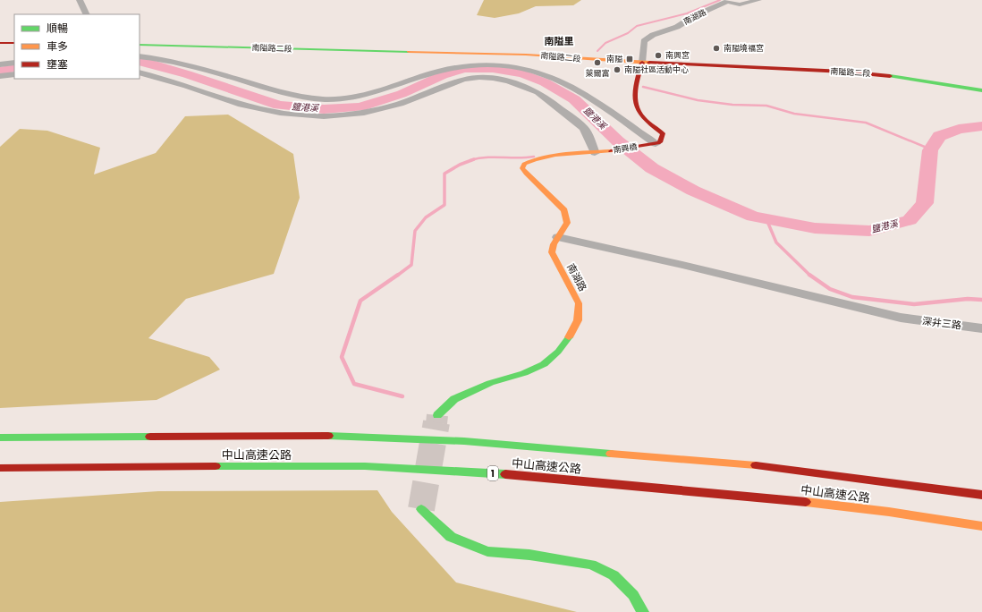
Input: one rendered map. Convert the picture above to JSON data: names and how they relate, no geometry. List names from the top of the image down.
{
  "streets": {
    "main road": [
      "南湖路",
      "南隘路二段",
      "南興橋",
      "中山高速公路",
      "1"
    ],
    "street": ["深井三路"]
  },
  "crossings": [
    ["南湖路", "南隘路二段"],
    ["南湖路", "南興橋"],
    ["南湖路", "深井三路"]
  ],
  "districts": ["南隘里"],
  "water": ["鹽港溪"],
  "places": {
    "other": [
      "南隘境福宮",
      "南興宮",
      "萊爾富",
      "南隘社區活動中心"
    ],
    "transit": ["南隘"]
  },
  "legend": ["順暢", "車多", "壅塞"]
}
